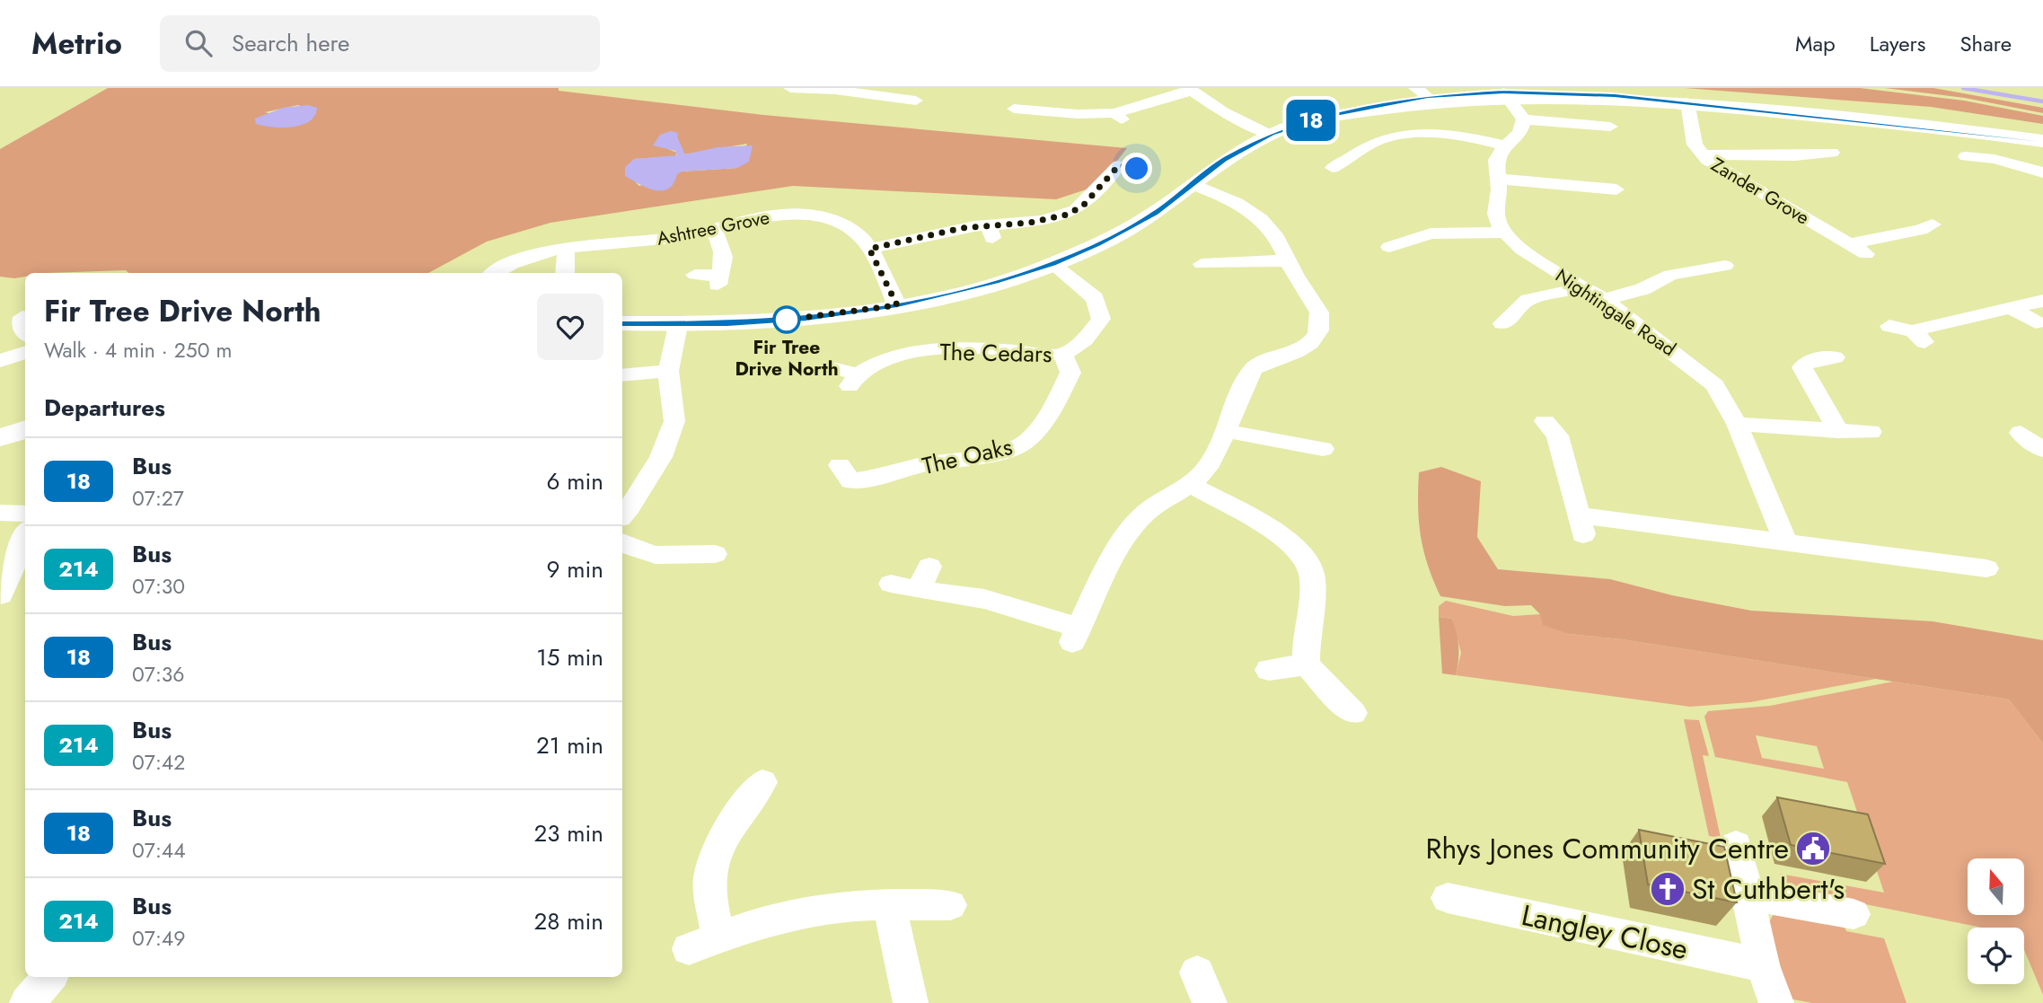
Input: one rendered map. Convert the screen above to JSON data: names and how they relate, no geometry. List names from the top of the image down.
{
  "streets": {
    "street": [
      "Zander Grove",
      "Ashtree Grove",
      "Nightingale Road",
      "The Cedars",
      "The Oaks",
      "Langley Close"
    ]
  },
  "crossings": [
    ["The Cedars", "The Oaks"]
  ],
  "places": {
    "other": ["Fir Tree Drive North"],
    "public building": ["Rhys Jones Community Centre"],
    "church": ["St Cuthbert's"]
  },
  "lines": ["bus line 18"],
  "north": "top",
  "page": {
    "header": "Metrio",
    "search": "Search here",
    "nav": ["Map", "Layers", "Share"],
    "on_map": "18",
    "heading": [
      ["Fir Tree Drive North", "Walk · 4 min · 250 m"],
      "Departures"
    ],
    "list": [
      {
        "mark": "18",
        "name": "Bus",
        "note": "07:27",
        "value": "6 min"
      },
      {
        "mark": "214",
        "name": "Bus",
        "note": "07:30",
        "value": "9 min"
      },
      {
        "mark": "18",
        "name": "Bus",
        "note": "07:36",
        "value": "15 min"
      },
      {
        "mark": "214",
        "name": "Bus",
        "note": "07:42",
        "value": "21 min"
      },
      {
        "mark": "18",
        "name": "Bus",
        "note": "07:44",
        "value": "23 min"
      },
      {
        "mark": "214",
        "name": "Bus",
        "note": "07:49",
        "value": "28 min"
      }
    ]
  }
}
